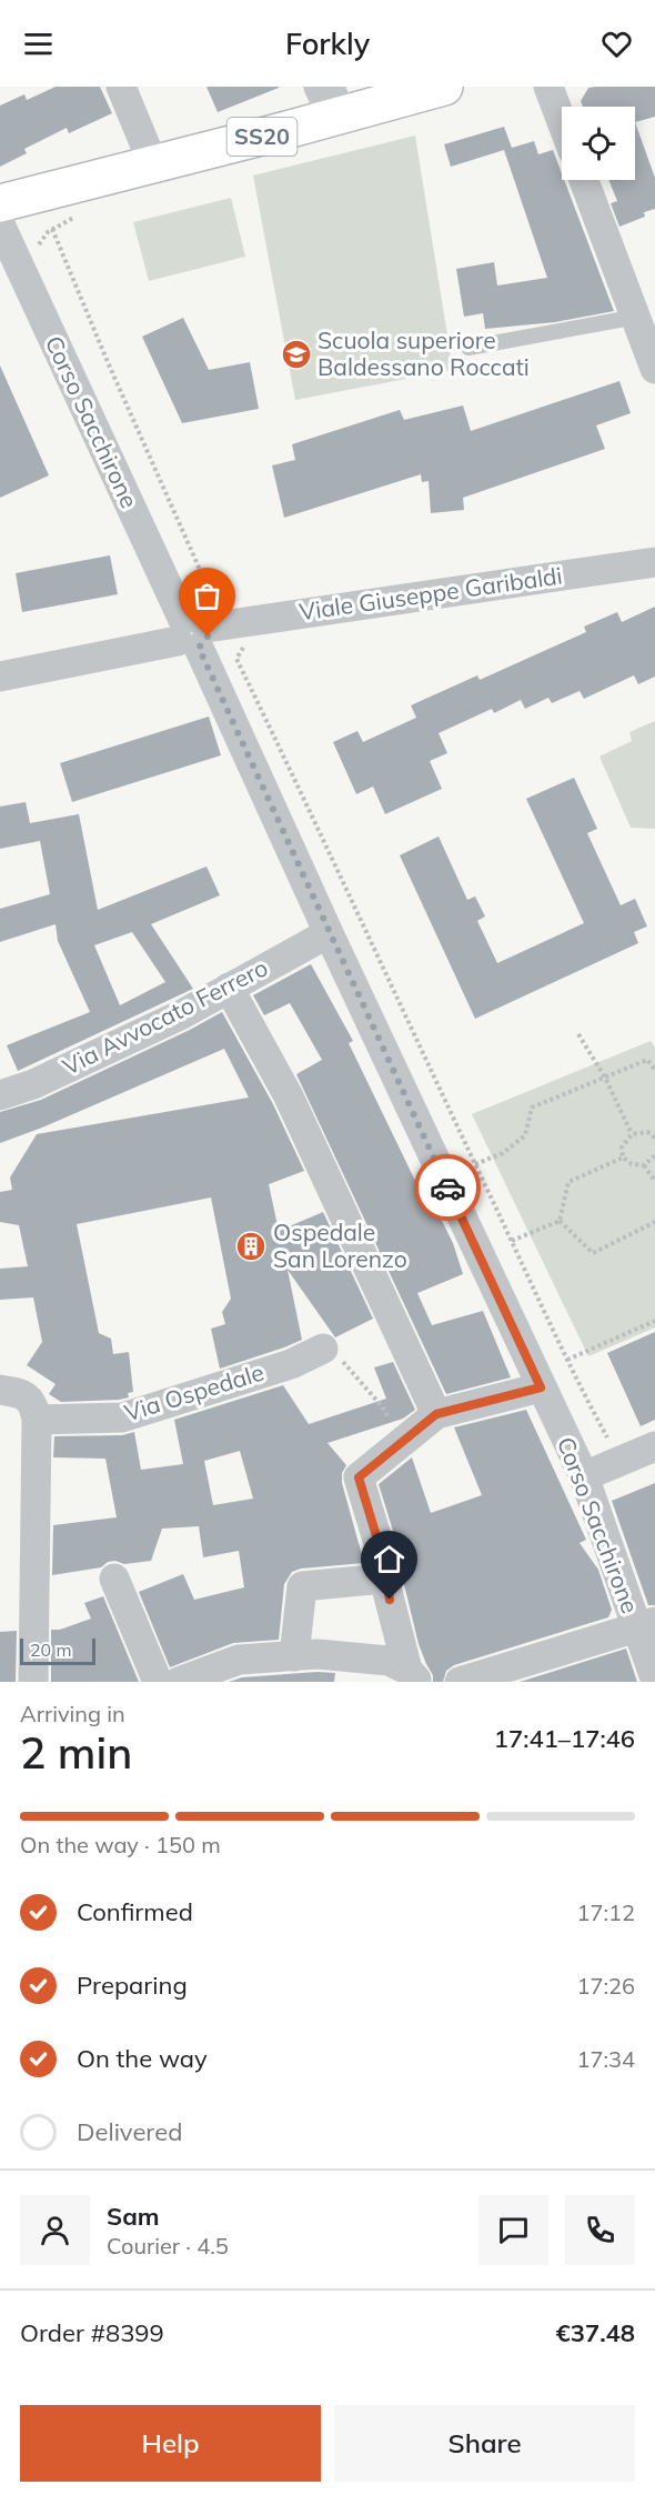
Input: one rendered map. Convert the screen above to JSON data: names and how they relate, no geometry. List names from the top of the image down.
{
  "streets": {
    "main road": ["SS20"],
    "street": [
      "Corso Sacchirone",
      "Viale Giuseppe Garibaldi",
      "Via Avvocato Ferrero",
      "Via Ospedale"
    ]
  },
  "crossings": [
    ["Corso Sacchirone", "Viale Giuseppe Garibaldi"],
    ["Corso Sacchirone", "Via Avvocato Ferrero"]
  ],
  "places": {
    "school or university": ["Scuola superiore Baldessano Roccati"],
    "building": ["Ospedale San Lorenzo"]
  },
  "scale_bar": "20 m",
  "page": {
    "header": "Forkly",
    "scale": "20 m",
    "heading": ["2 min", "Arriving in", "17:41–17:46"],
    "panel": [
      "Sam",
      "Courier · 4.5",
      "Order #8399",
      "€37.48"
    ],
    "bar": "On the way · 150 m",
    "list": [
      ["Confirmed", "17:12"],
      ["Preparing", "17:26"],
      ["On the way", "17:34"],
      "Delivered"
    ],
    "buttons": ["Help", "Share"]
  }
}
